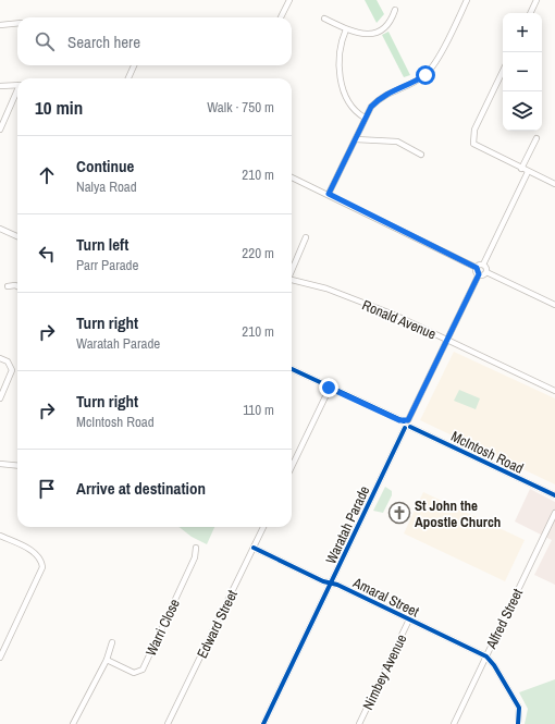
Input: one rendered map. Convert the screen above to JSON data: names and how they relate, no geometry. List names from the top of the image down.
{
  "streets": {
    "street": [
      "Ronald Avenue",
      "McIntosh Road",
      "Waratah Parade",
      "Amaral Street",
      "Alfred Street",
      "Edward Street",
      "Warri Close",
      "Nimbey Avenue"
    ]
  },
  "crossings": [
    ["Waratah Parade", "Amaral Street"],
    ["Amaral Street", "Alfred Street"],
    ["Amaral Street", "Edward Street"],
    ["Amaral Street", "Nimbey Avenue"]
  ],
  "places": {
    "church": ["St John the Apostle Church"]
  },
  "page": {
    "map_buttons": ["+", "−"],
    "search": "Search here",
    "heading": ["10 min", "Walk · 750 m"],
    "list": [
      ["Continue", "Nalya Road", "210 m"],
      ["Turn left", "Parr Parade", "220 m"],
      ["Turn right", "Waratah Parade", "210 m"],
      ["Turn right", "McIntosh Road", "110 m"],
      "Arrive at destination"
    ]
  }
}
